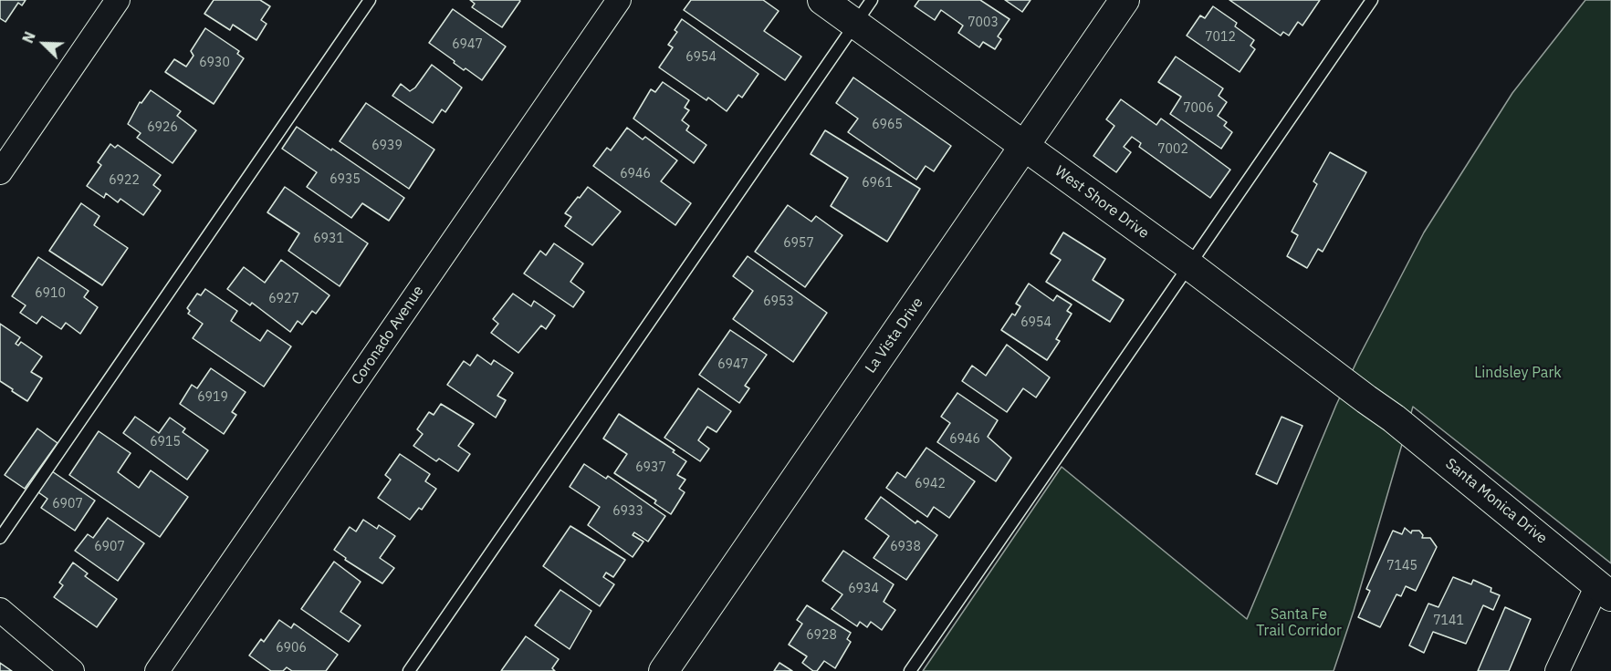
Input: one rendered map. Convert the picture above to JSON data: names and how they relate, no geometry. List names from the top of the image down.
{
  "streets": {
    "street": [
      "West Shore Drive",
      "Coronado Avenue",
      "La Vista Drive",
      "Santa Monica Drive"
    ]
  },
  "crossings": [
    ["West Shore Drive", "La Vista Drive"],
    ["West Shore Drive", "Santa Monica Drive"]
  ],
  "parks": ["Lindsley Park", "Santa Fe Trail Corridor"],
  "house_numbers": [
    "7003",
    "7012",
    "6947",
    "6954",
    "6930",
    "7006",
    "6965",
    "6926",
    "6939",
    "7002",
    "6946",
    "6935",
    "6922",
    "6961",
    "6931",
    "6957",
    "6910",
    "6927",
    "6953",
    "6954",
    "6947",
    "6919",
    "6946",
    "6915",
    "6937",
    "6942",
    "6907",
    "6933",
    "6907",
    "6938",
    "7145",
    "6934",
    "7141",
    "6928",
    "6906"
  ],
  "north": "top left"
}
